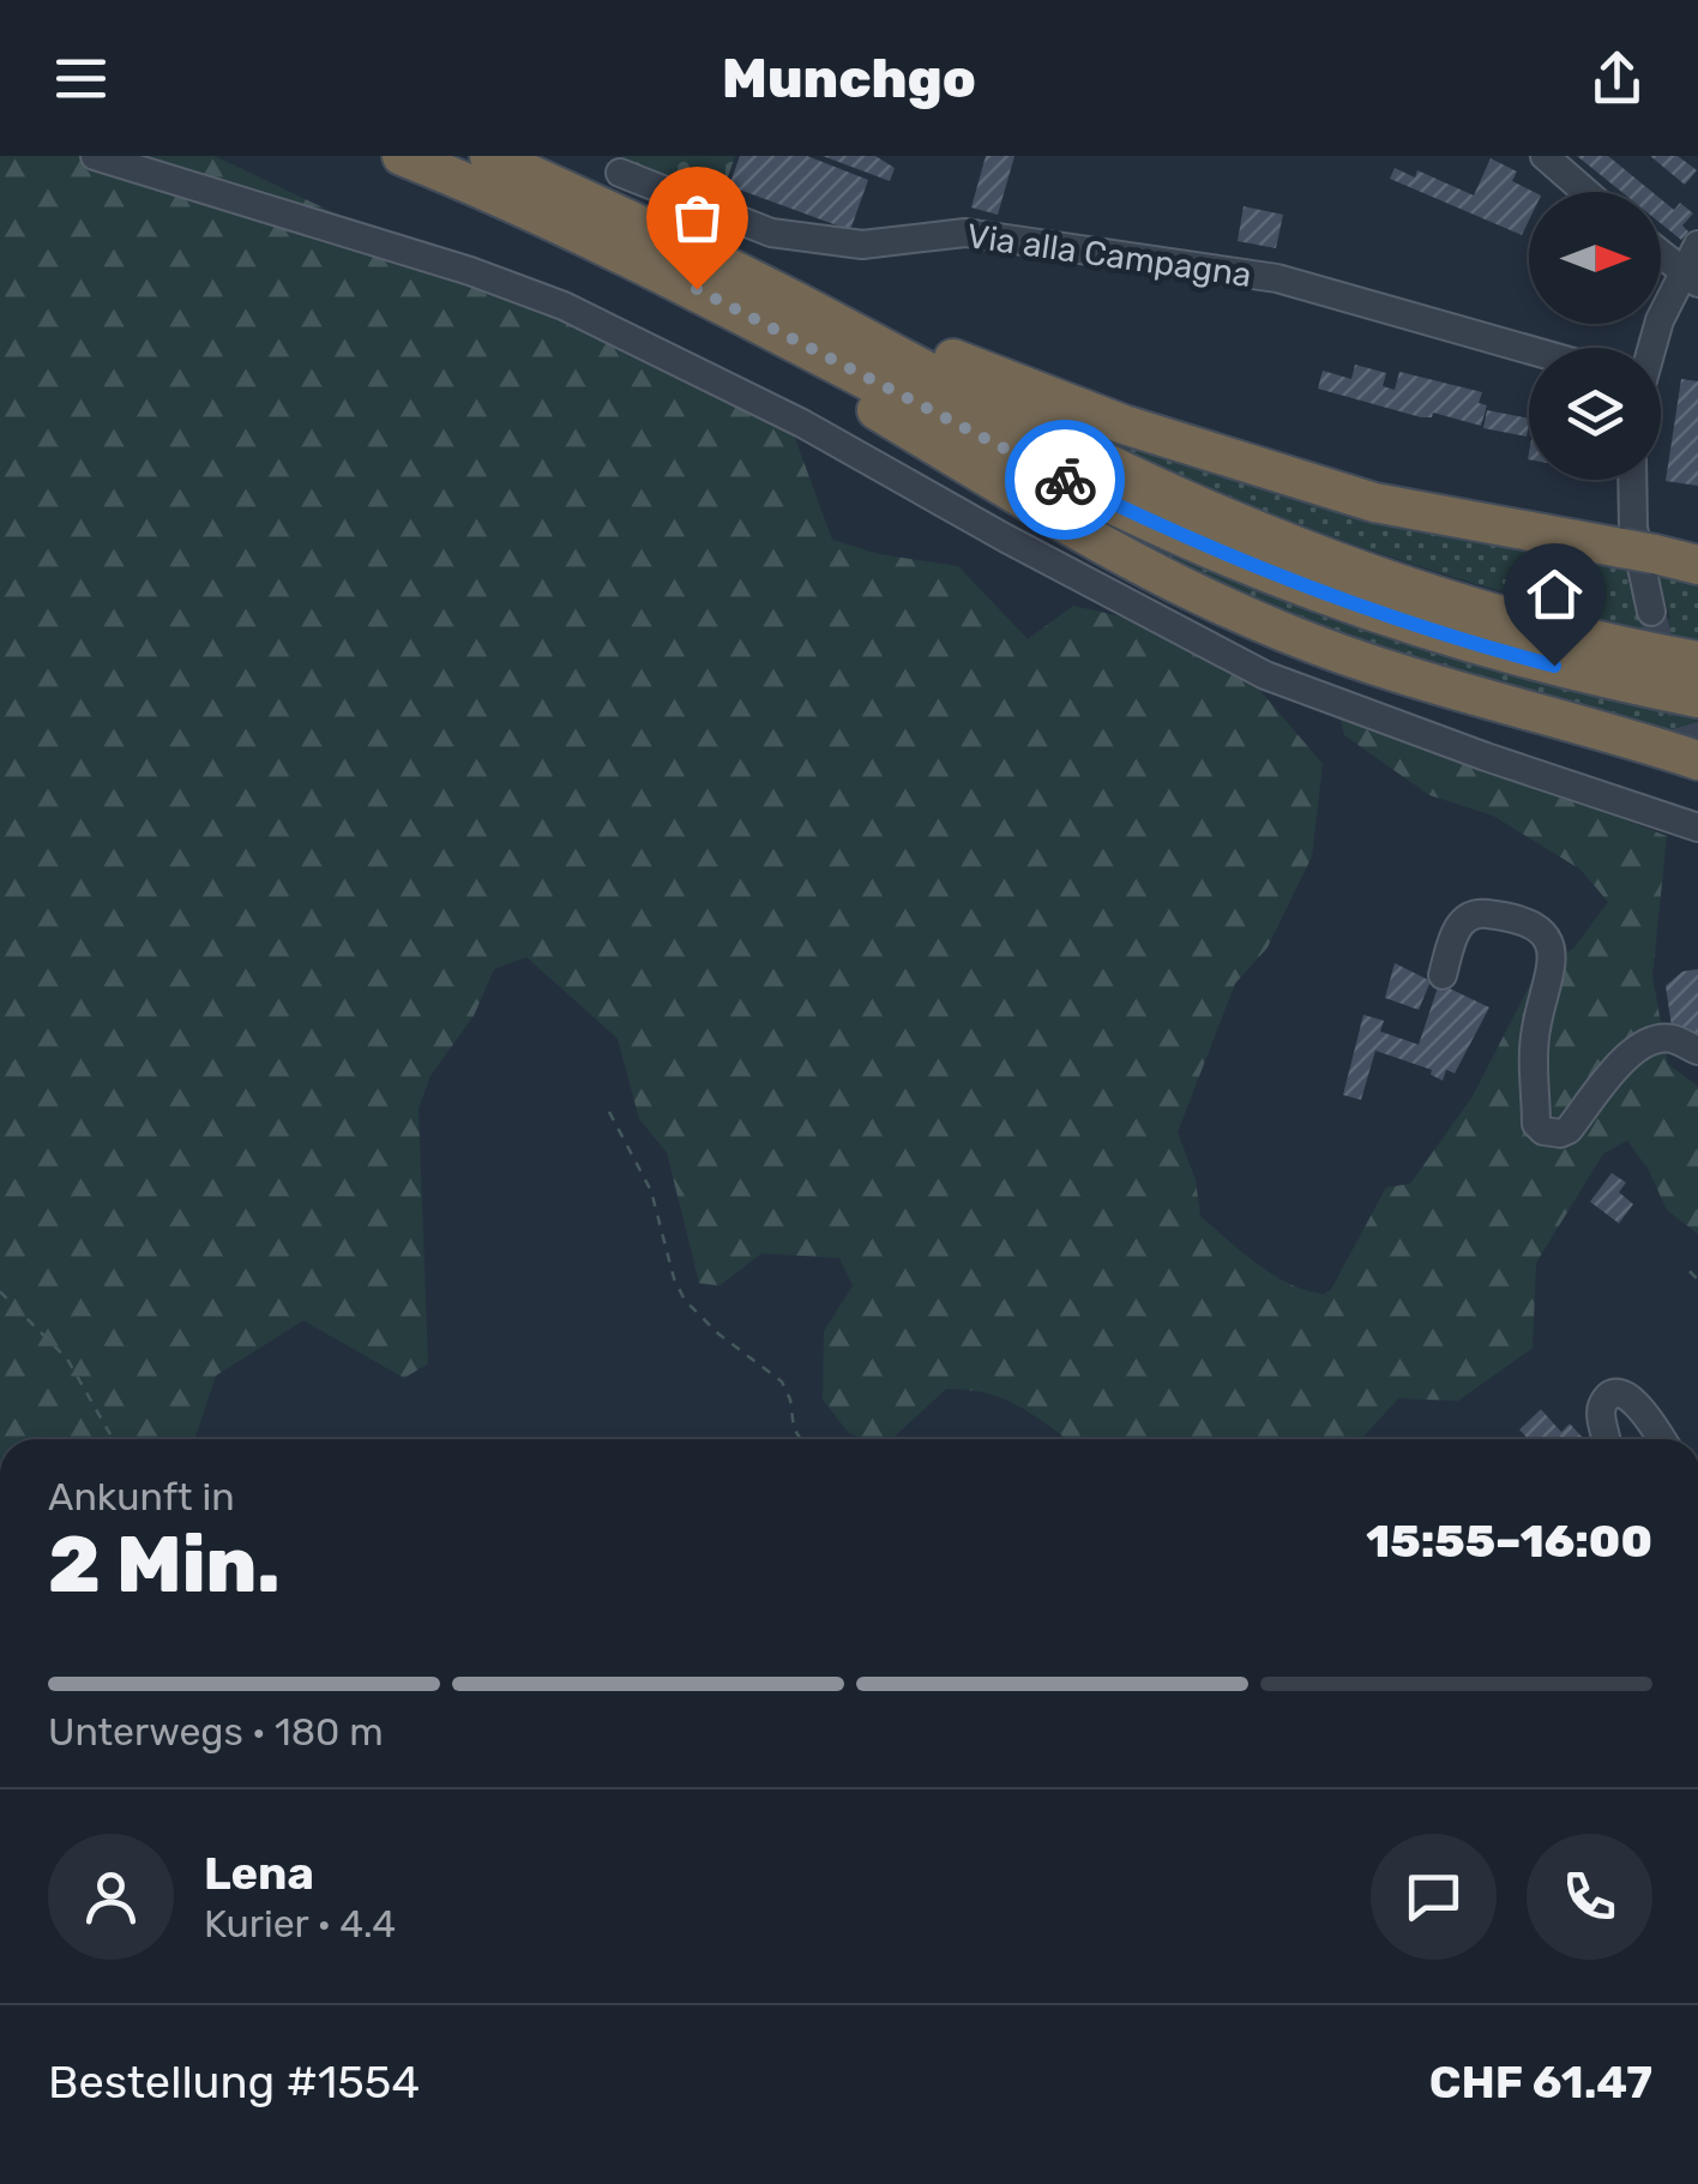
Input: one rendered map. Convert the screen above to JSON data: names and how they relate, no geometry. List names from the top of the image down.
{
  "streets": {
    "street": ["Via alla Campagna"]
  },
  "north": "right",
  "page": {
    "header": "Munchgo",
    "heading": ["2 Min.", "Ankunft in", "15:55–16:00"],
    "panel": [
      "Lena",
      "Kurier · 4.4",
      "Bestellung #1554",
      "CHF 61.47"
    ],
    "bar": "Unterwegs · 180 m"
  }
}
